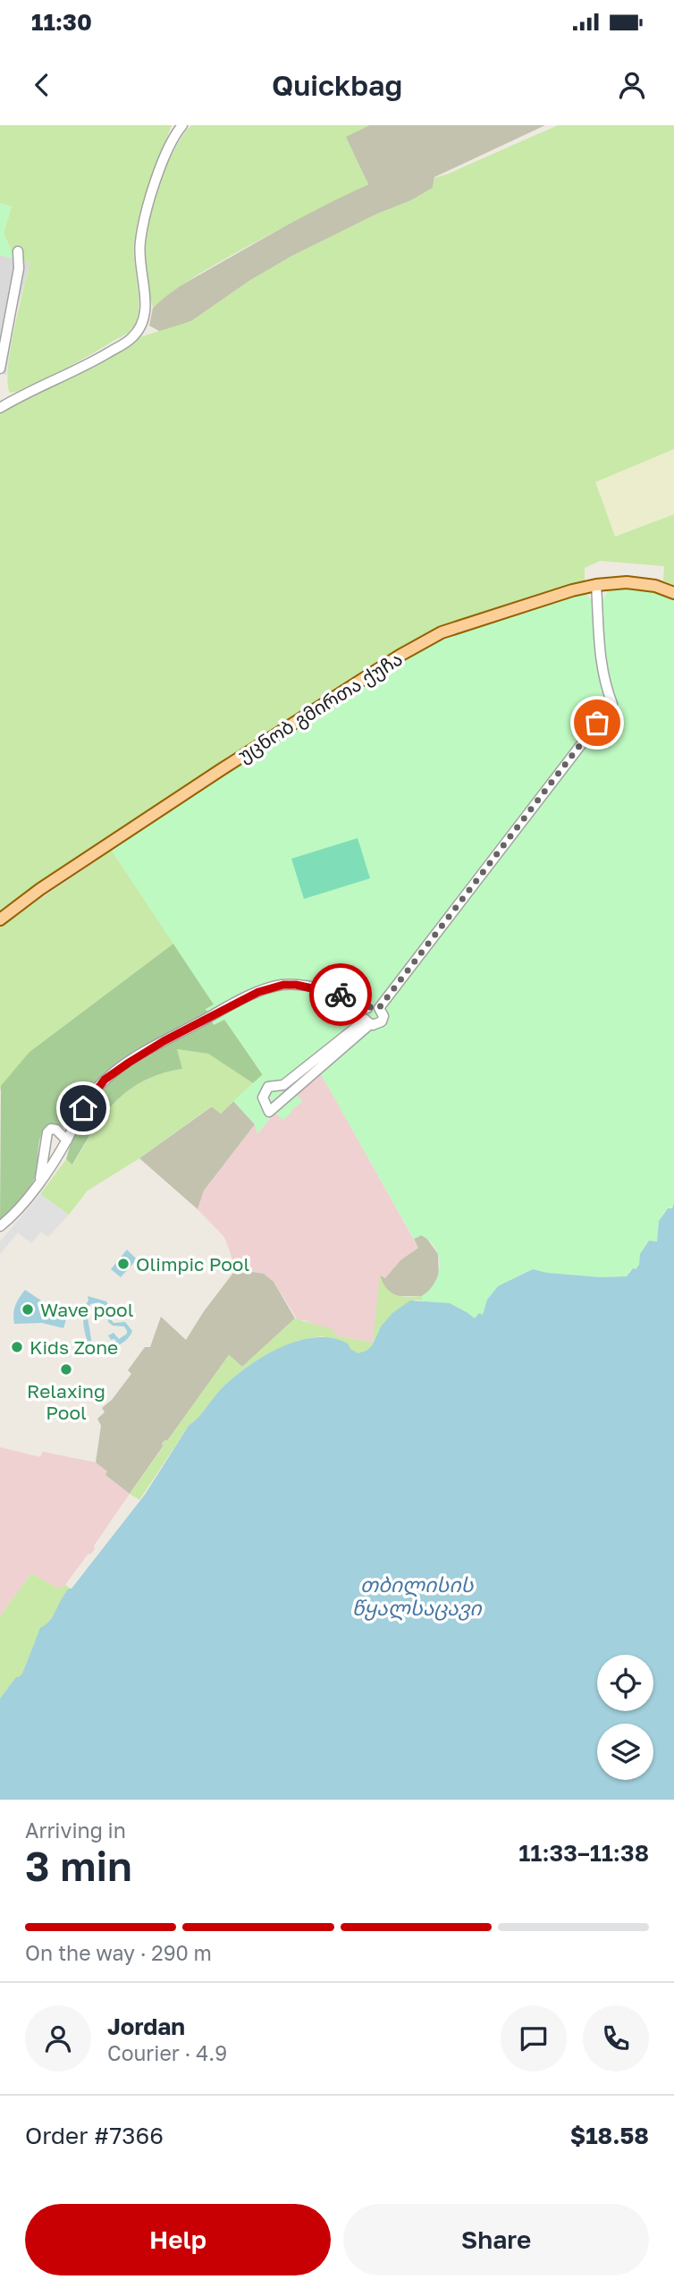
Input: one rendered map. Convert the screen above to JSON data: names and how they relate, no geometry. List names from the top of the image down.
{
  "streets": {
    "main road": ["უცნობ გმირთა ქუჩა"]
  },
  "water": ["თბილისის წყალსაცავი"],
  "places": [
    "Olimpic Pool",
    "Wave pool",
    "Kids Zone",
    "Relaxing Pool"
  ],
  "page": {
    "status": "11:30",
    "header": "Quickbag",
    "heading": ["3 min", "Arriving in", "11:33–11:38"],
    "panel": [
      "Jordan",
      "Courier · 4.9",
      "Order #7366",
      "$18.58"
    ],
    "bar": "On the way · 290 m",
    "buttons": ["Help", "Share"]
  }
}
